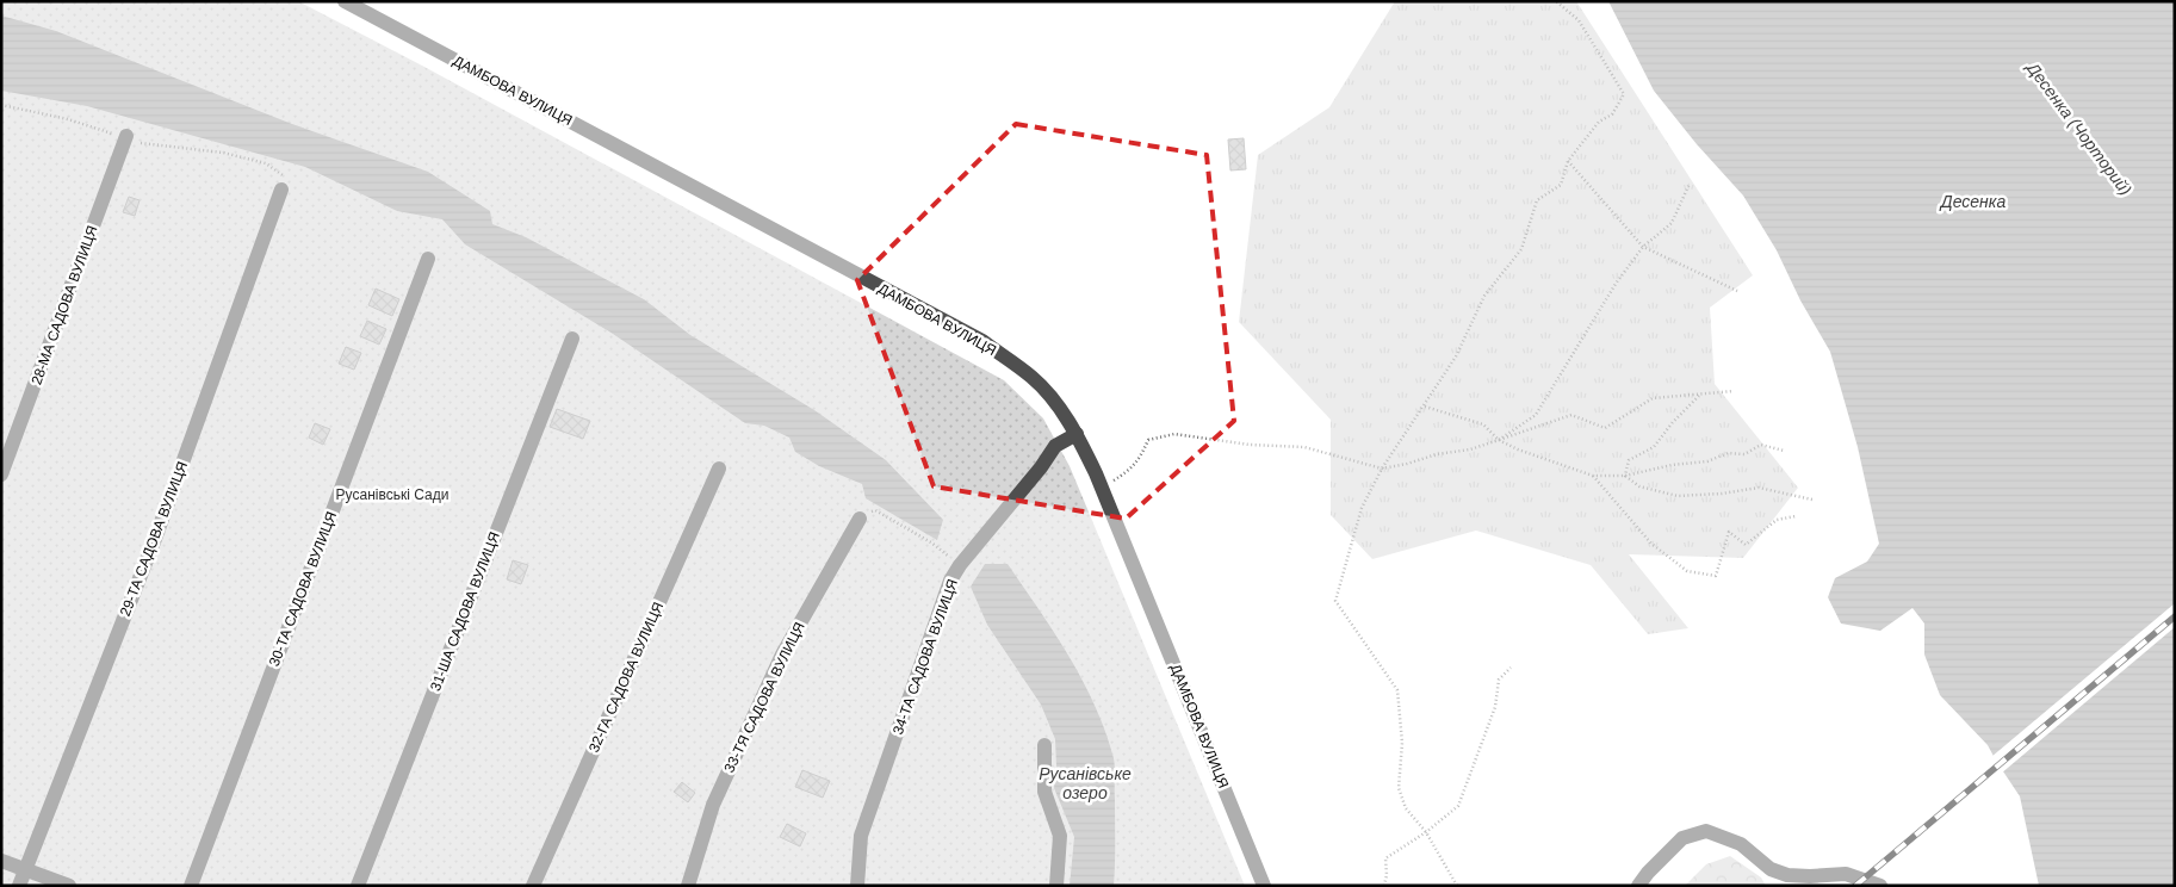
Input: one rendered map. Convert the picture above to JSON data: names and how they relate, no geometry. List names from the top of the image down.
{
  "streets": {
    "street": [
      "ДАМБОВА ВУЛИЦЯ",
      "28-МА САДОВА ВУЛИЦЯ",
      "29-ТА САДОВА ВУЛИЦЯ",
      "30-ТА САДОВА ВУЛИЦЯ",
      "31-ША САДОВА ВУЛИЦЯ",
      "34-ТА САДОВА ВУЛИЦЯ",
      "32-ГА САДОВА ВУЛИЦЯ",
      "33-ТЯ САДОВА ВУЛИЦЯ"
    ]
  },
  "crossings": [
    ["ДАМБОВА ВУЛИЦЯ", "34-ТА САДОВА ВУЛИЦЯ"]
  ],
  "water": ["Десенка (Чорторий)", "Десенка", "Русанівське озеро"],
  "parks": ["Русанівські Сади"]
}
